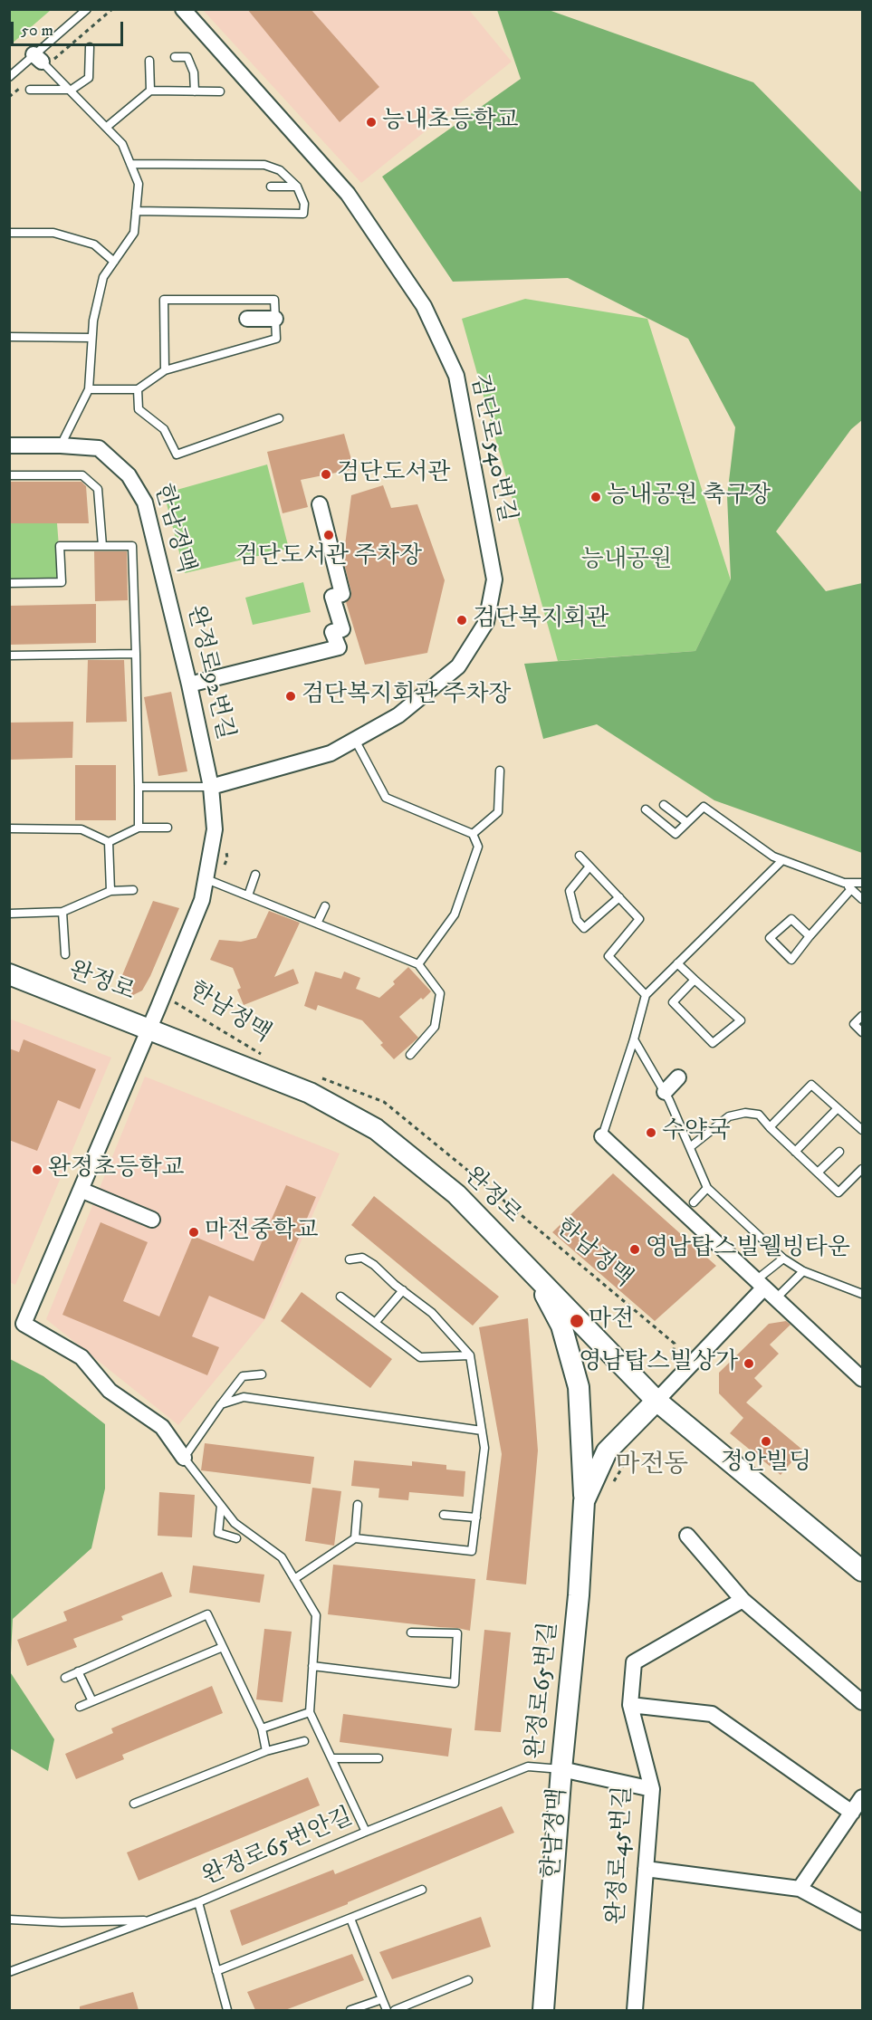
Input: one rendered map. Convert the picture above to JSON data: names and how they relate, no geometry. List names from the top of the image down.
{
  "streets": {
    "main road": ["완정로", "완정로65번길"],
    "street": ["검단로540번길", "완정로92번길", "완정로45번길"],
    "lane": ["완정로65번안길"],
    "path": ["한남정맥"]
  },
  "crossings": [
    ["검단로540번길", "완정로92번길"],
    ["한남정맥", "완정로92번길"],
    ["한남정맥", "완정로"],
    ["한남정맥", "완정로65번길"],
    ["완정로92번길", "완정로"],
    ["완정로", "완정로65번길"],
    ["완정로65번길", "완정로65번안길"]
  ],
  "districts": ["마전동"],
  "parks": ["능내공원"],
  "places": [
    "능내초등학교",
    "검단도서관",
    "능내공원 축구장",
    "검단도서관 주차장",
    "검단복지회관",
    "검단복지회관 주차장",
    "수약국",
    "완정초등학교",
    "마전중학교",
    "영남탑스빌웰빙타운",
    "마전",
    "영남탑스빌상가",
    "정안빌딩"
  ],
  "scale_bar": "50 m"
}
